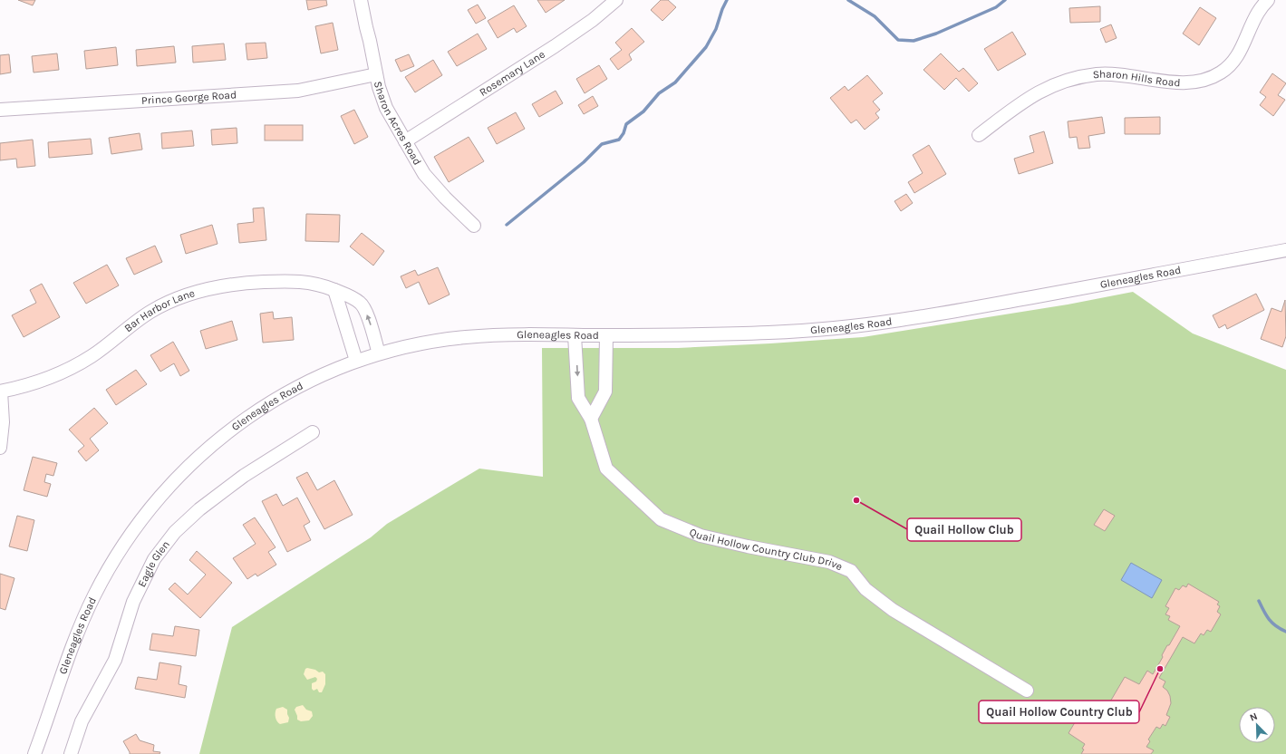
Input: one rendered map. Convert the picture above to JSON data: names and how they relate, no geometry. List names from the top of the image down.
{
  "streets": {
    "street": [
      "Rosemary Lane",
      "Sharon Hills Road",
      "Prince George Road",
      "Sharon Acres Road",
      "Gleneagles Road",
      "Bar Harbor Lane",
      "Quail Hollow Country Club Drive",
      "Eagle Glen"
    ]
  },
  "crossings": [
    ["Rosemary Lane", "Sharon Acres Road"],
    ["Prince George Road", "Sharon Acres Road"],
    ["Gleneagles Road", "Bar Harbor Lane"],
    ["Gleneagles Road", "Quail Hollow Country Club Drive"]
  ],
  "places": ["Quail Hollow Club", "Quail Hollow Country Club"],
  "north": "top left"
}
